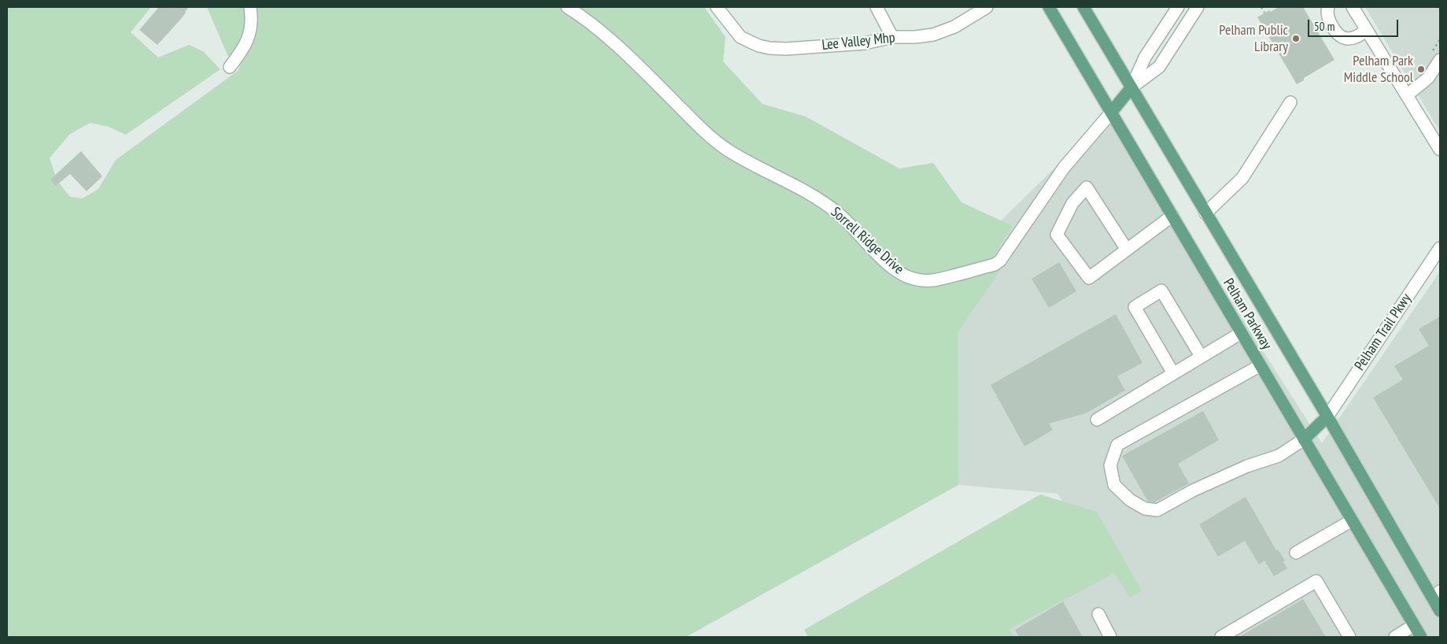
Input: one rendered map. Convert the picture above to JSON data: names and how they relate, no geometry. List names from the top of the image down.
{
  "streets": {
    "main road": ["Pelham Parkway"],
    "street": ["Lee Valley Mhp", "Sorrell Ridge Drive", "Pelham Trail Pkwy"]
  },
  "crossings": [
    ["Sorrell Ridge Drive", "Pelham Parkway"],
    ["Pelham Parkway", "Pelham Trail Pkwy"]
  ],
  "places": ["Pelham Public Library", "Pelham Park Middle School"],
  "scale_bar": "50 m"
}
